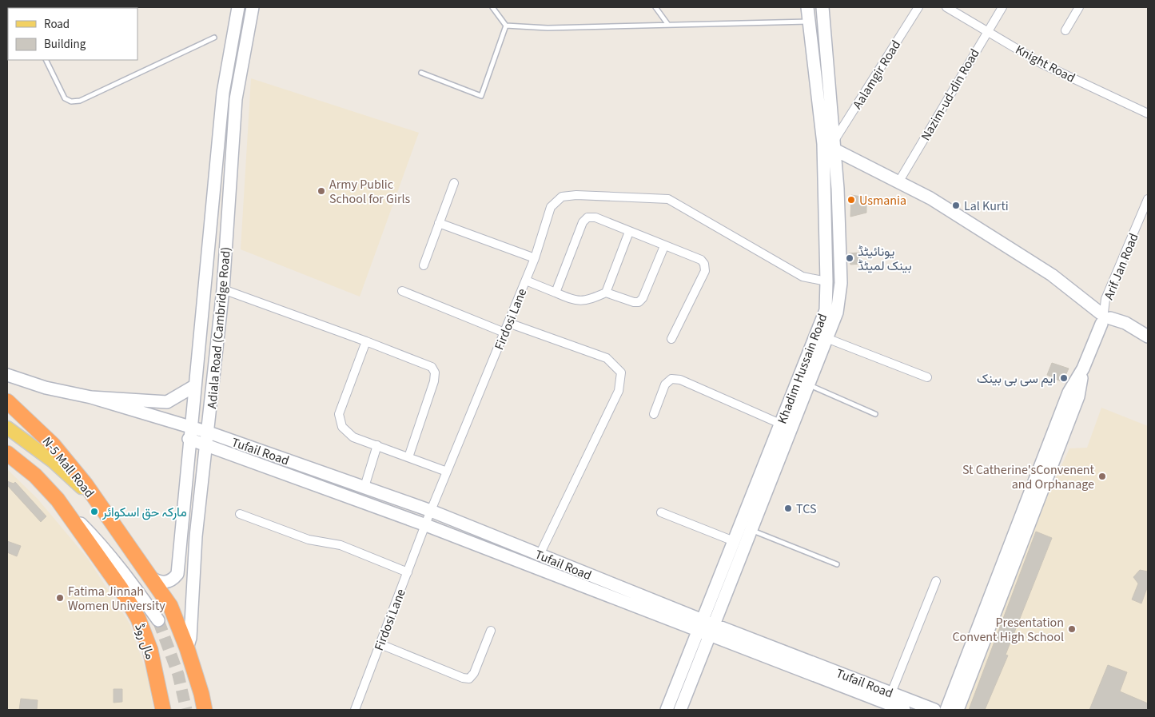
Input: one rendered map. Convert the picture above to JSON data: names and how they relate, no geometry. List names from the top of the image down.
{
  "streets": {
    "highway": ["N-5 Mall Road", "مال روڈ"],
    "main road": ["Adiala Road (Cambridge Road)", "Khadim Hussain Road", "Tufail Road"],
    "street": [
      "Knight Road",
      "Aalamgir Road",
      "Nazim-ud-din Road",
      "Arif Jan Road",
      "Firdosi Lane"
    ]
  },
  "crossings": [
    ["Knight Road", "Nazim-ud-din Road"],
    ["Aalamgir Road", "Khadim Hussain Road"],
    ["Firdosi Lane", "Khadim Hussain Road"],
    ["Firdosi Lane", "Tufail Road"],
    ["Adiala Road (Cambridge Road)", "Tufail Road"],
    ["Adiala Road (Cambridge Road)", "N-5 Mall Road"],
    ["Khadim Hussain Road", "Tufail Road"]
  ],
  "places": [
    "Army Public School for Girls",
    "Usmania",
    "Lal Kurti",
    "یونائیٹڈ بینک لمیٹڈ",
    "ایم سی بی بینک",
    "St Catherine'sConvenent and Orphanage",
    "TCS",
    "مارکہ حق اسکوائر",
    "Fatima Jinnah Women University",
    "Presentation Convent High School"
  ],
  "legend": ["Road", "Building"]
}
